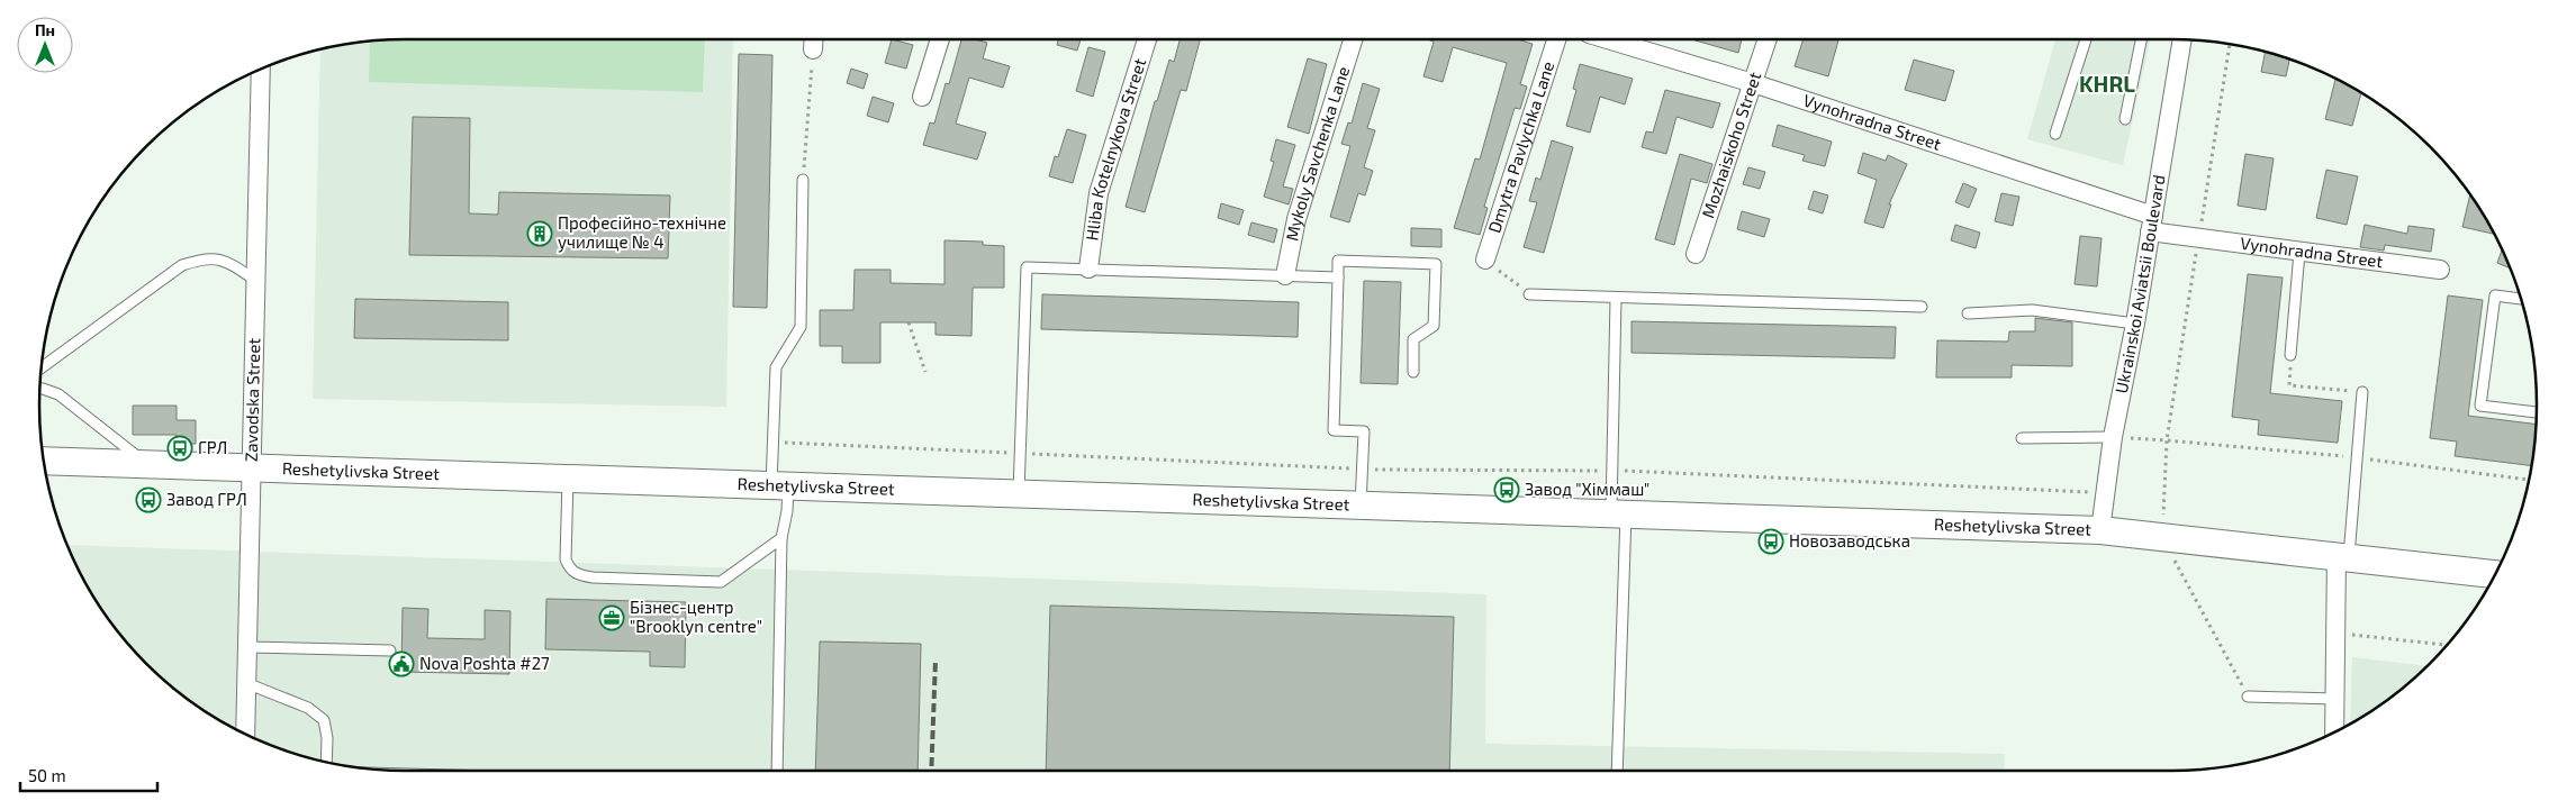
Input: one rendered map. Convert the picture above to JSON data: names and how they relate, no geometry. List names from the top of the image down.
{
  "streets": {
    "street": [
      "Vynohradna Street",
      "Mozhaiskoho Street",
      "Dmytra Pavlychka Lane",
      "Hliba Kotelnykova Street",
      "Mykoly Savchenka Lane",
      "Ukrainskoi Aviatsii Boulevard",
      "Zavodska Street",
      "Reshetylivska Street"
    ]
  },
  "crossings": [
    ["Vynohradna Street", "Mozhaiskoho Street"],
    ["Vynohradna Street", "Ukrainskoi Aviatsii Boulevard"],
    ["Ukrainskoi Aviatsii Boulevard", "Reshetylivska Street"],
    ["Zavodska Street", "Reshetylivska Street"]
  ],
  "districts": ["KHRL"],
  "places": {
    "building": ["Професійно-технічне училище № 4"],
    "bus stop": [
      "ГРЛ",
      "Завод \"Хіммаш\"",
      "Завод ГРЛ",
      "Новозаводська"
    ],
    "office": ["Бізнес-центр \"Brooklyn centre\""],
    "public building": ["Nova Poshta #27"]
  },
  "scale_bar": "50 m",
  "north": "top"
}
